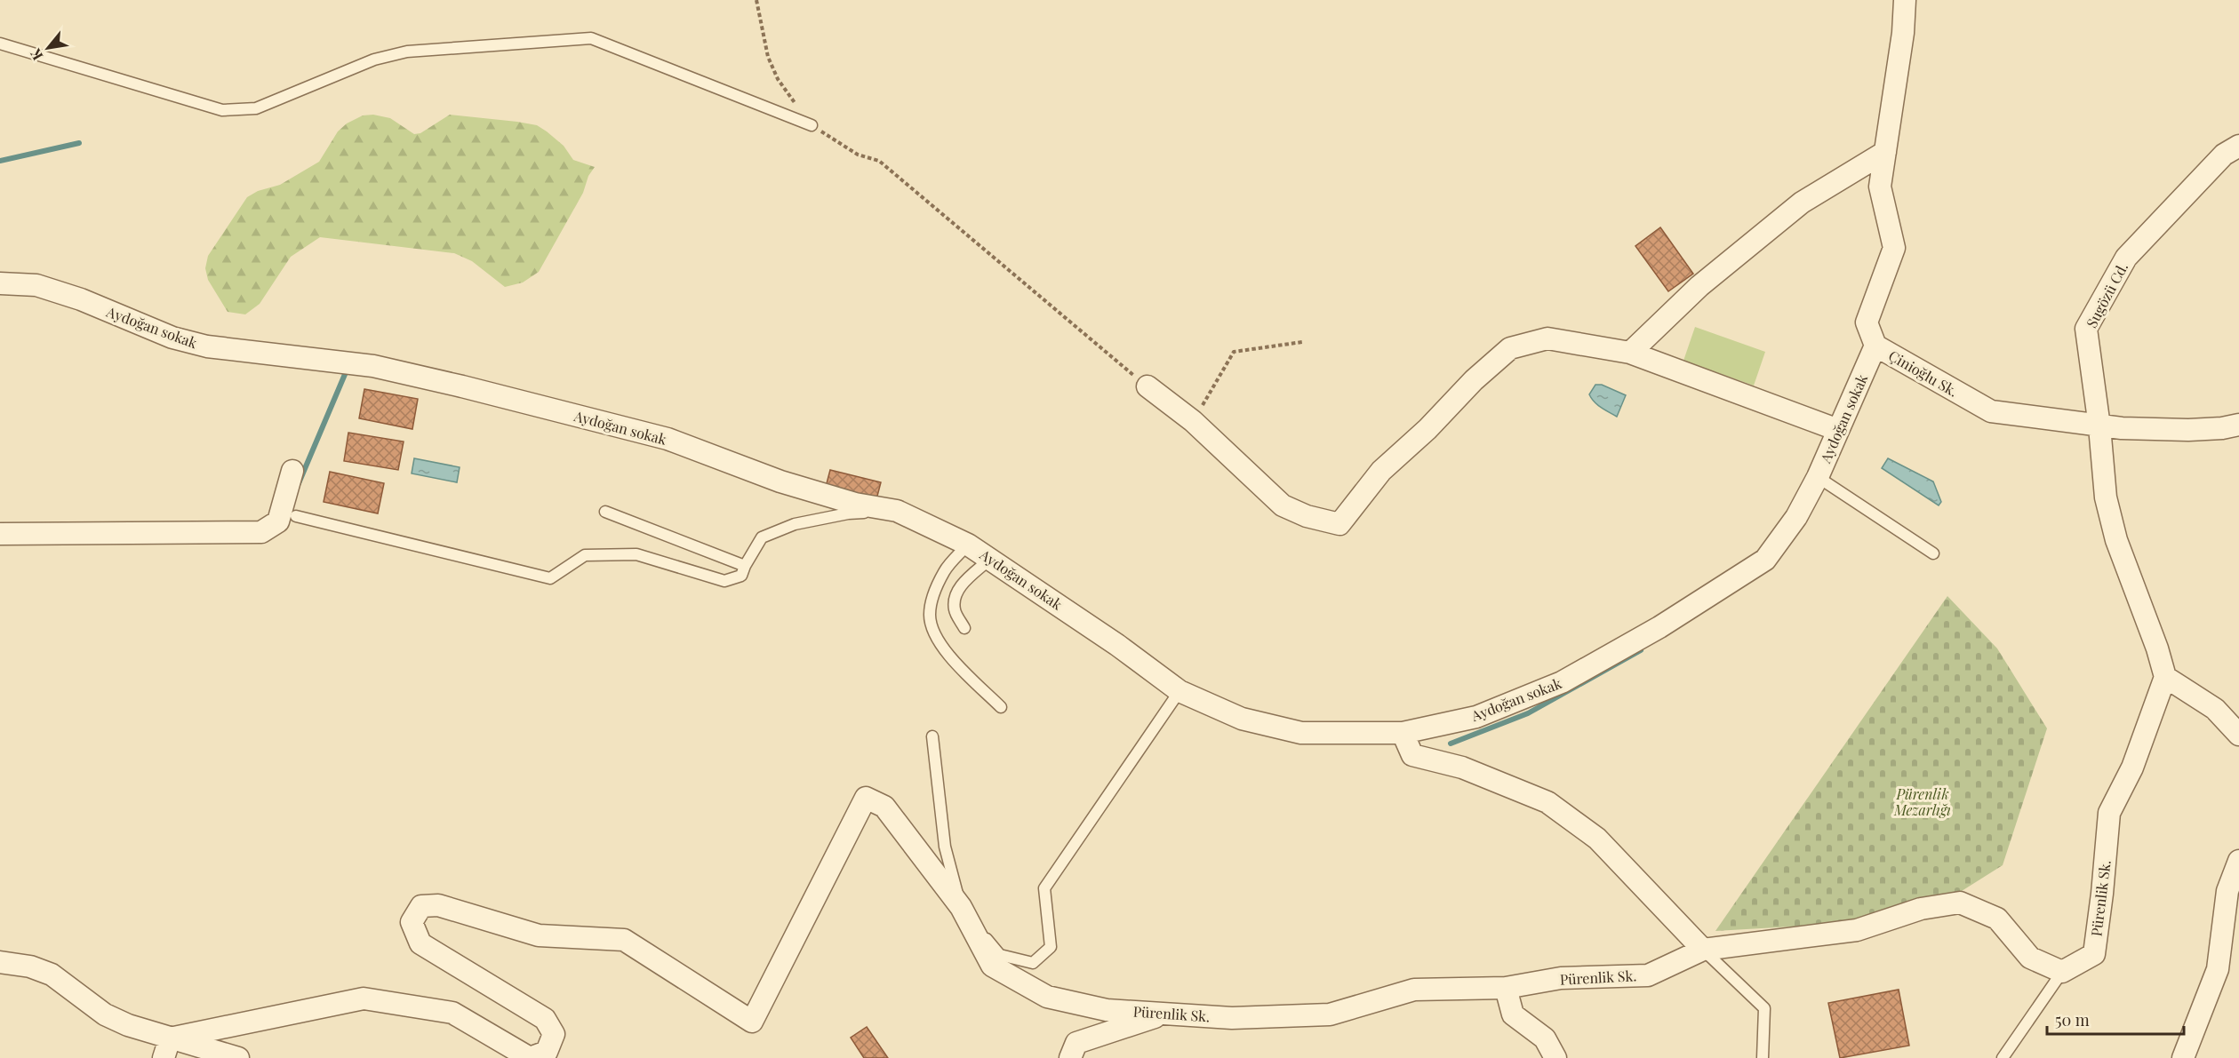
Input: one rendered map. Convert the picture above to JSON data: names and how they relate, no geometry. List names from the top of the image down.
{
  "streets": {
    "street": [
      "Sugözü Cd.",
      "Aydoğan sokak",
      "Çinioğlu Sk.",
      "Pürenlik Sk."
    ]
  },
  "crossings": [
    ["Sugözü Cd.", "Çinioğlu Sk."],
    ["Aydoğan sokak", "Çinioğlu Sk."]
  ],
  "parks": ["Pürenlik Mezarlığı"],
  "scale_bar": "50 m",
  "north": "bottom left"
}
